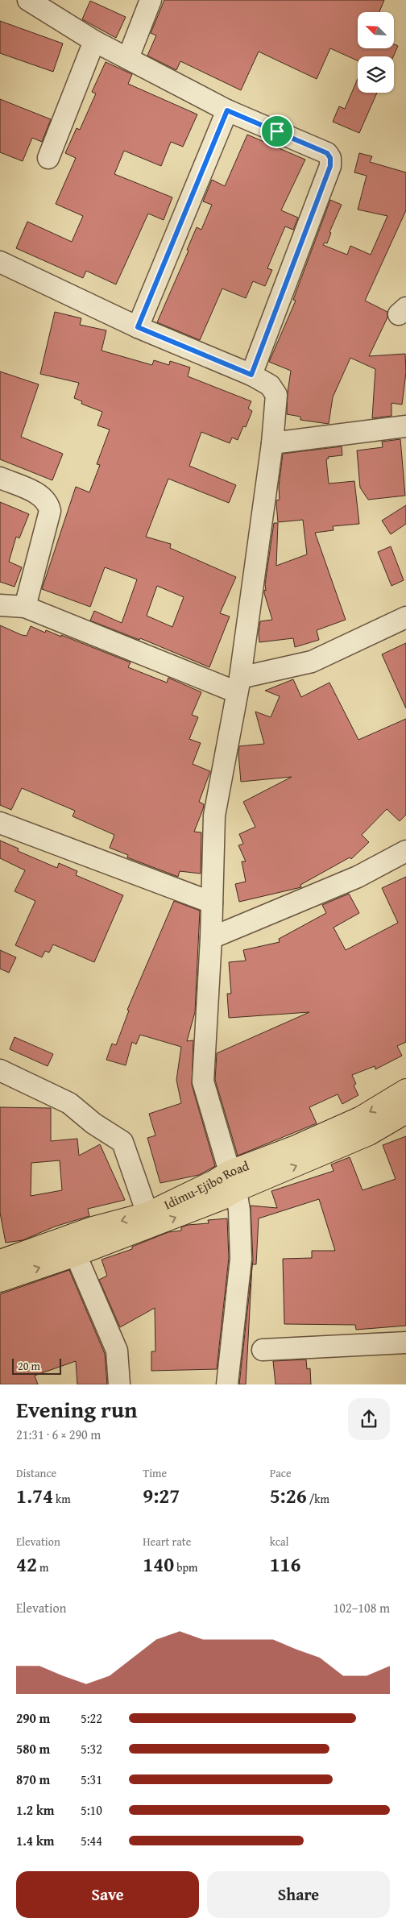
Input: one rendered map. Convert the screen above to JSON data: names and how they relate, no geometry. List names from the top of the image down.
{
  "streets": {
    "main road": ["Idimu-Ejibo Road"]
  },
  "scale_bar": "20 m",
  "north": "top left",
  "page": {
    "scale": "20 m",
    "heading": ["Evening run", "21:31 · 6 × 290 m"],
    "stats": [
      ["Distance", "1.74 km"],
      ["Time", "9:27"],
      ["Pace", "5:26 /km"],
      ["Elevation", "42 m"],
      ["Heart rate", "140 bpm"],
      ["kcal", "116"]
    ],
    "chart": ["Elevation", "102–108 m"],
    "list": [
      {
        "name": "290 m",
        "note": "5:22"
      },
      {
        "name": "580 m",
        "note": "5:32"
      },
      {
        "name": "870 m",
        "note": "5:31"
      },
      {
        "name": "1.2 km",
        "note": "5:10"
      },
      {
        "name": "1.4 km",
        "note": "5:44"
      }
    ],
    "buttons": ["Save", "Share"]
  }
}
